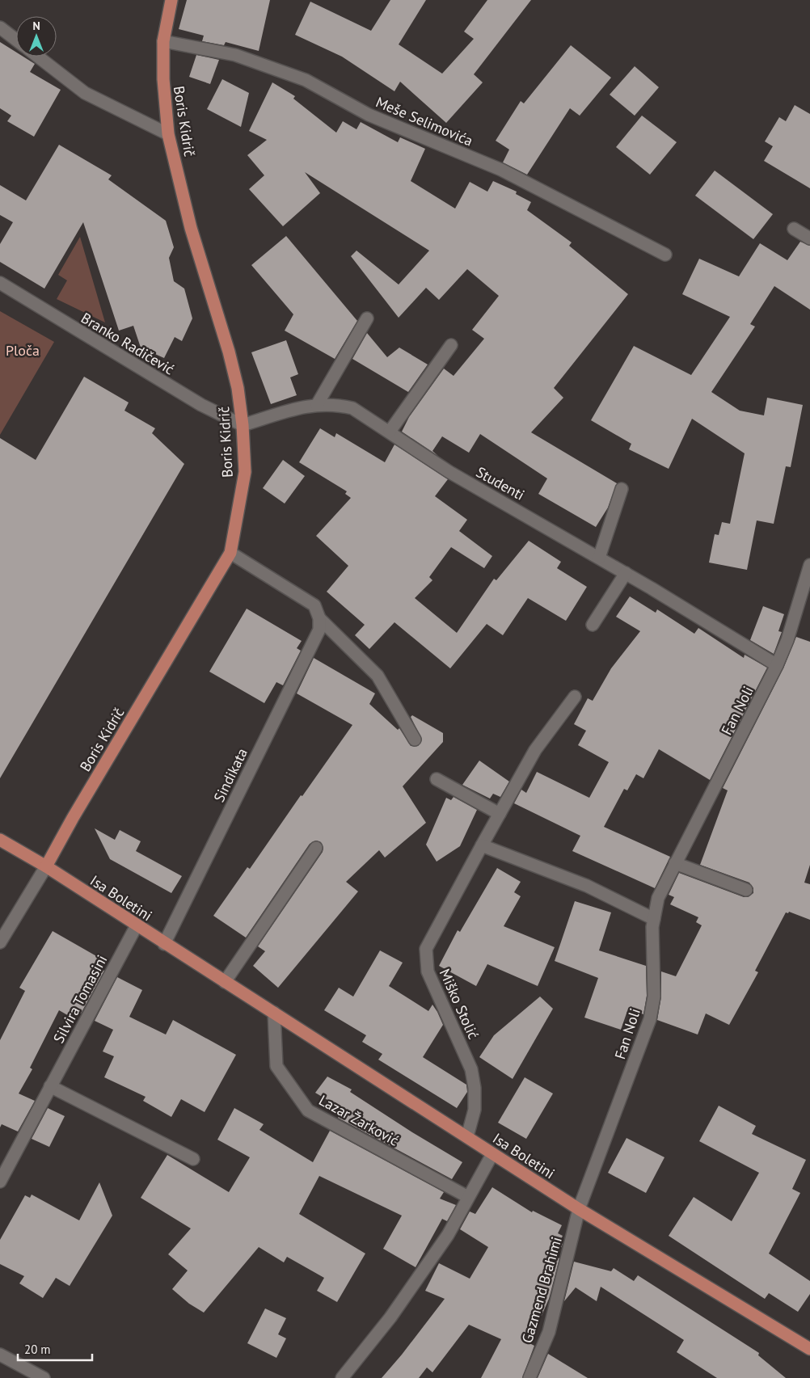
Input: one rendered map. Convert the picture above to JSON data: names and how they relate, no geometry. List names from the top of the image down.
{
  "streets": {
    "main road": ["Boris Kidrič", "Isa Boletini"],
    "street": [
      "Meše Selimovića",
      "Branko Radičević",
      "Studenti",
      "Fan Noli",
      "Sindikata",
      "Silvira Tomasini",
      "Miško Stolić",
      "Lazar Žarković",
      "Gazmend Brahimi"
    ]
  },
  "crossings": [
    ["Boris Kidrič", "Meše Selimovića"],
    ["Boris Kidrič", "Branko Radičević"],
    ["Boris Kidrič", "Studenti"],
    ["Boris Kidrič", "Isa Boletini"],
    ["Branko Radičević", "Studenti"],
    ["Studenti", "Fan Noli"],
    ["Fan Noli", "Isa Boletini"],
    ["Fan Noli", "Gazmend Brahimi"],
    ["Sindikata", "Isa Boletini"],
    ["Isa Boletini", "Silvira Tomasini"],
    ["Isa Boletini", "Miško Stolić"],
    ["Isa Boletini", "Lazar Žarković"],
    ["Isa Boletini", "Gazmend Brahimi"]
  ],
  "parks": ["Ploča"],
  "scale_bar": "20 m",
  "north": "top"
}
